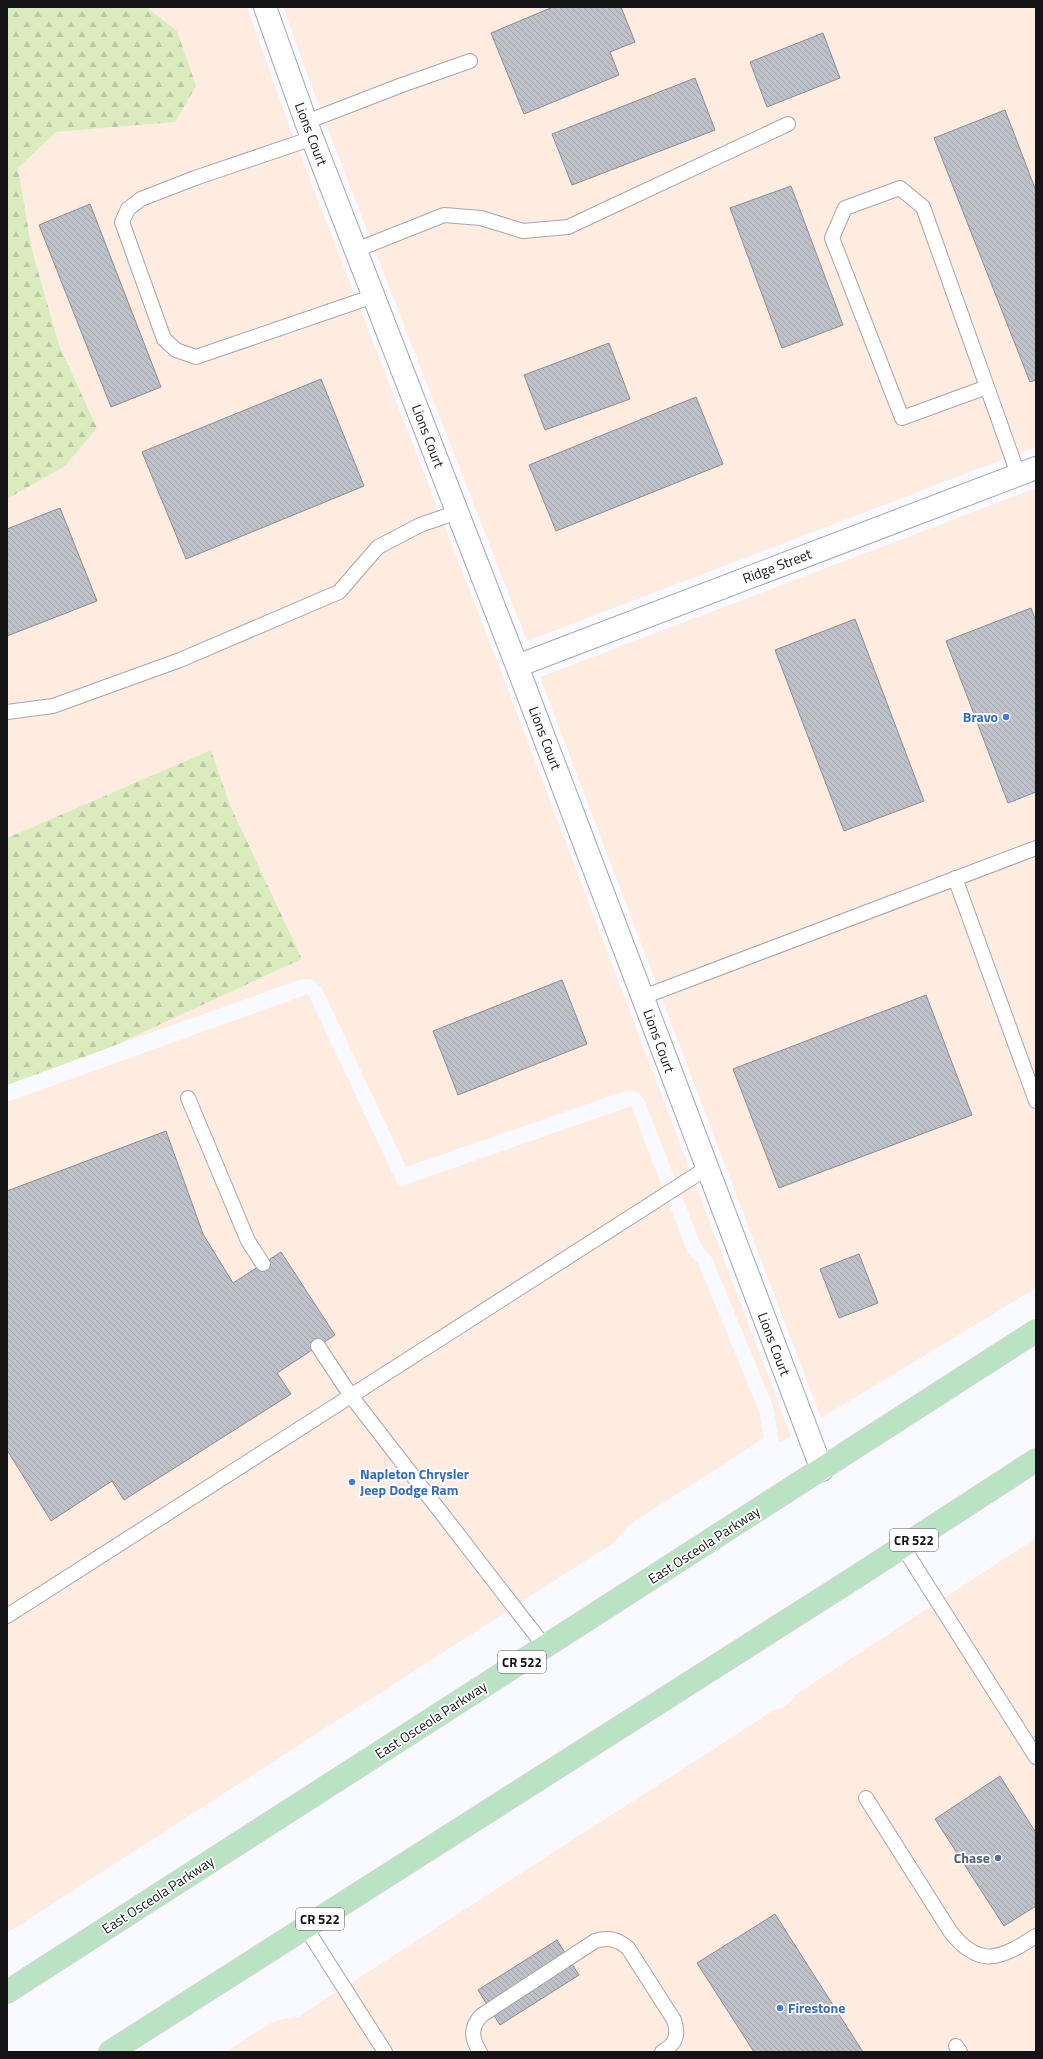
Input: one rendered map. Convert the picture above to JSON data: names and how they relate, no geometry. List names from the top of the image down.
{
  "streets": {
    "main road": ["CR 522", "East Osceola Parkway"],
    "street": ["Lions Court", "Ridge Street"]
  },
  "crossings": [
    ["Lions Court", "Ridge Street"],
    ["Lions Court", "East Osceola Parkway"]
  ],
  "places": [
    "Bravo",
    "Napleton Chrysler Jeep Dodge Ram",
    "Chase",
    "Firestone"
  ]
}
